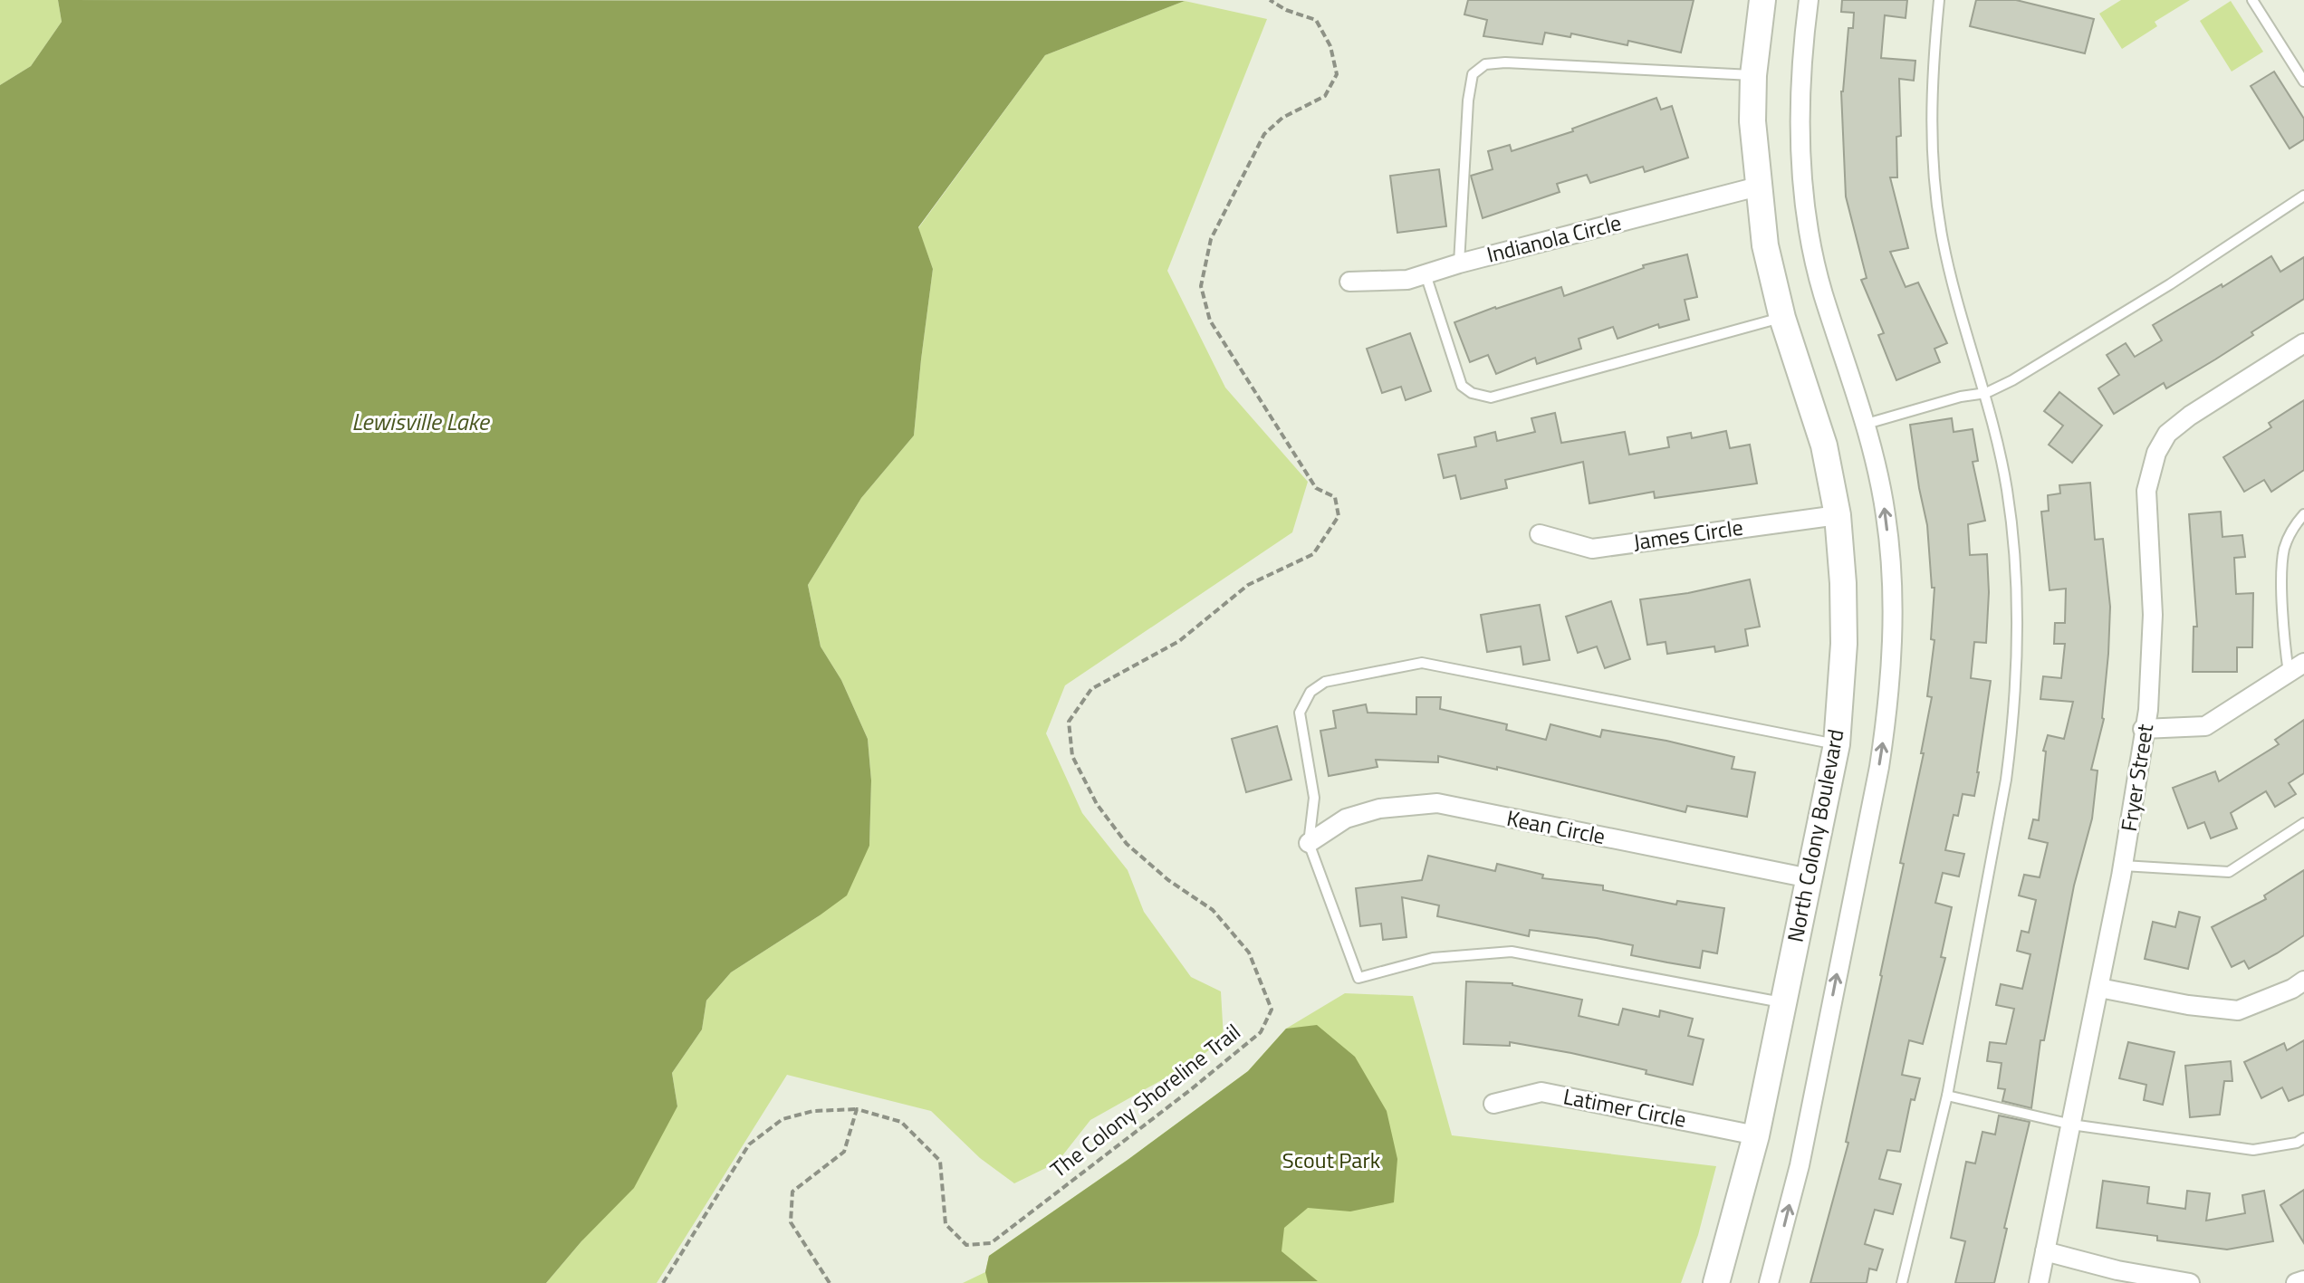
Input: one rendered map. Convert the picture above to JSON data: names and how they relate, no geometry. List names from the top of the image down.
{
  "streets": {
    "main road": ["North Colony Boulevard"],
    "street": [
      "Indianola Circle",
      "James Circle",
      "Fryer Street",
      "Kean Circle",
      "Latimer Circle"
    ],
    "path": ["The Colony Shoreline Trail"]
  },
  "crossings": [
    ["Indianola Circle", "North Colony Boulevard"],
    ["James Circle", "North Colony Boulevard"],
    ["Kean Circle", "North Colony Boulevard"],
    ["North Colony Boulevard", "Latimer Circle"]
  ],
  "water": ["Lewisville Lake"],
  "parks": ["Scout Park"]
}
